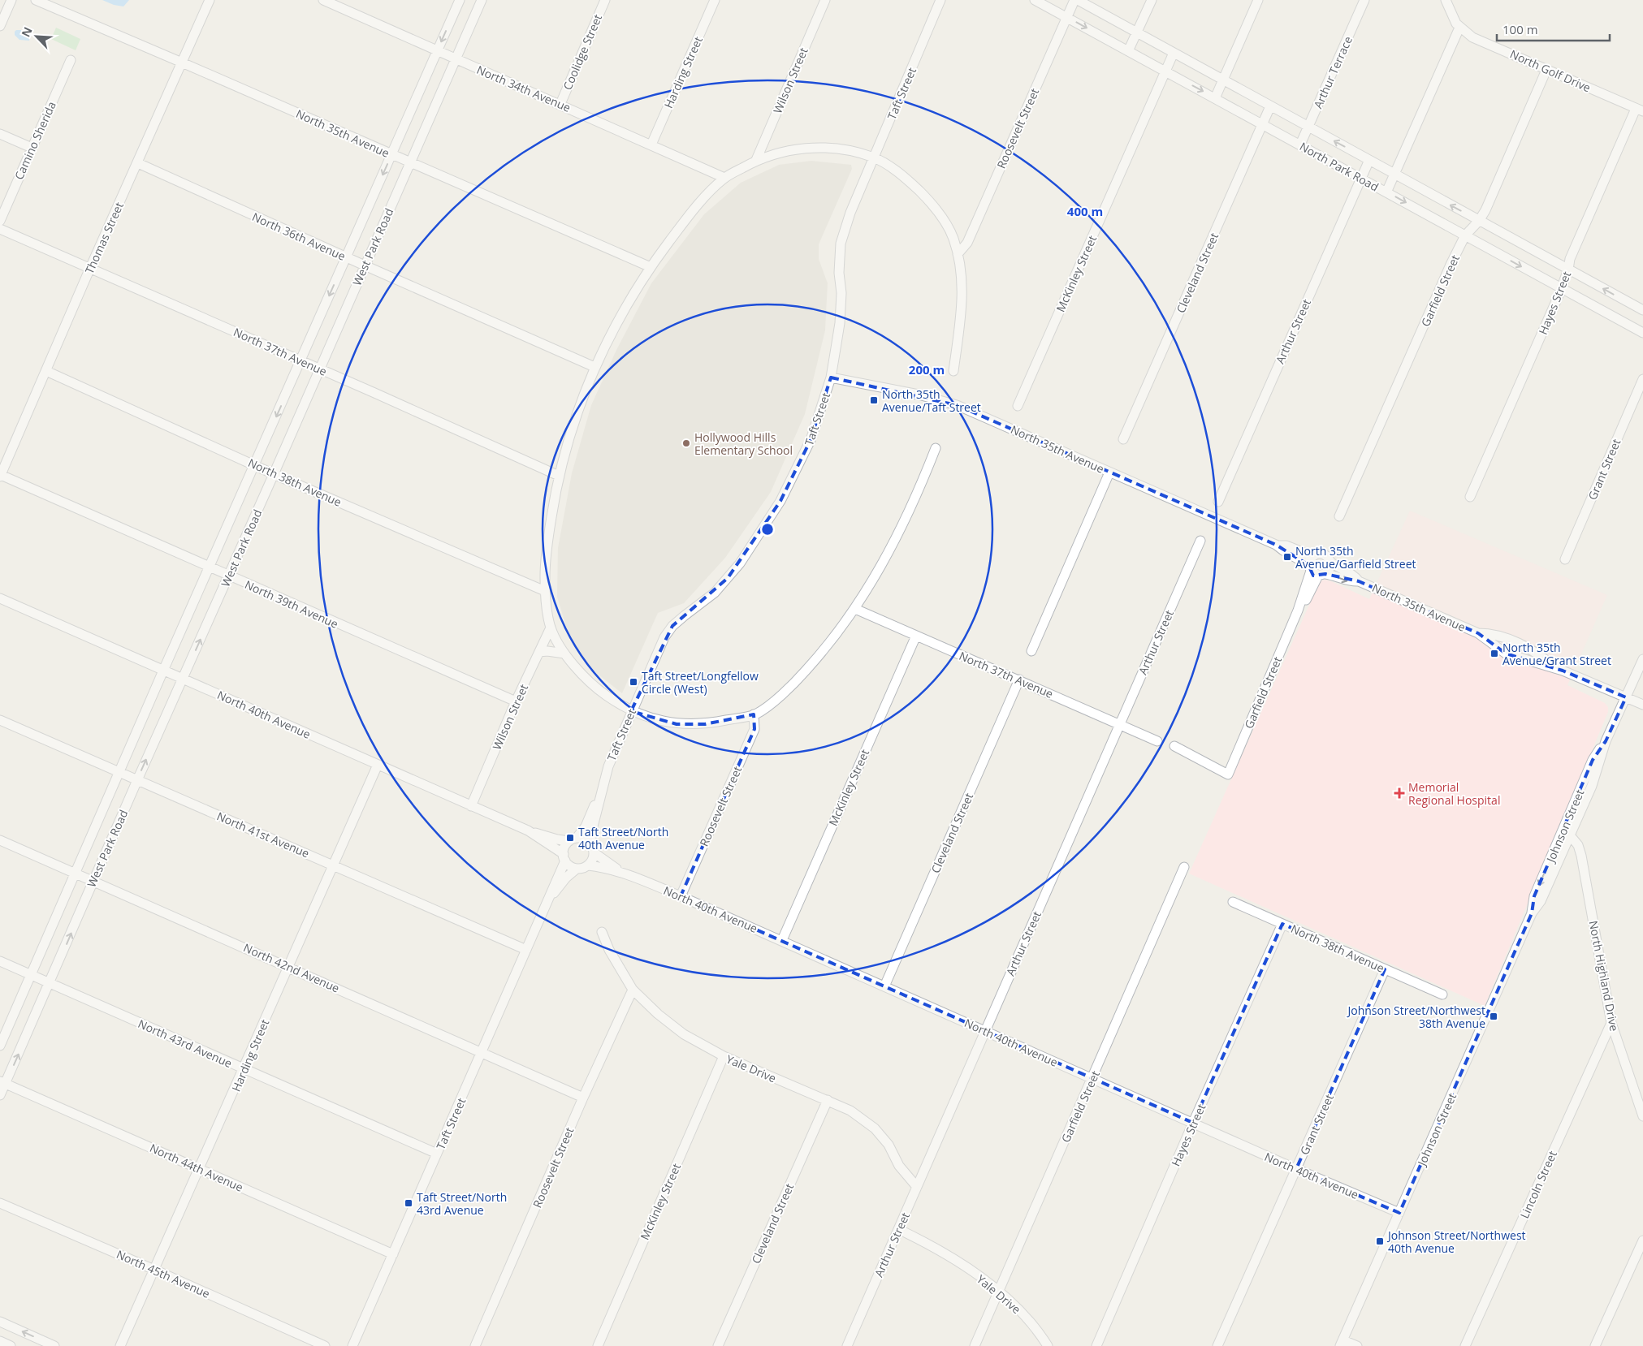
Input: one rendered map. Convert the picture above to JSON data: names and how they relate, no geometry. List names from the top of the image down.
{
  "streets": {
    "street": [
      "Coolidge Street",
      "North Golf Drive",
      "Harding Street",
      "Arthur Terrace",
      "Wilson Street",
      "North 34th Avenue",
      "Taft Street",
      "Roosevelt Street",
      "North 35th Avenue",
      "Camino Sherida",
      "North Park Road",
      "North 36th Avenue",
      "Thomas Street",
      "West Park Road",
      "Cleveland Street",
      "McKinley Street",
      "Garfield Street",
      "Hayes Street",
      "Arthur Street",
      "North 37th Avenue",
      "Grant Street",
      "North 38th Avenue",
      "North 39th Avenue",
      "North 40th Avenue",
      "Johnson Street",
      "North 41st Avenue",
      "North 42nd Avenue",
      "North Highland Drive",
      "North 43rd Avenue",
      "Yale Drive",
      "North 44th Avenue",
      "Lincoln Street",
      "North 45th Avenue"
    ]
  },
  "crossings": [
    ["Coolidge Street", "North 34th Avenue"],
    ["North Golf Drive", "Garfield Street"],
    ["North Golf Drive", "Hayes Street"],
    ["Harding Street", "North 34th Avenue"],
    ["Harding Street", "North 40th Avenue"],
    ["Harding Street", "North 41st Avenue"],
    ["Harding Street", "North 42nd Avenue"],
    ["Harding Street", "North 43rd Avenue"],
    ["Harding Street", "North 44th Avenue"],
    ["Harding Street", "North 45th Avenue"],
    ["Arthur Terrace", "North Park Road"],
    ["Wilson Street", "North 39th Avenue"],
    ["Wilson Street", "North 40th Avenue"],
    ["North 34th Avenue", "West Park Road"],
    ["Taft Street", "North 35th Avenue"],
    ["Taft Street", "North 40th Avenue"],
    ["Taft Street", "North 41st Avenue"],
    ["Taft Street", "North 42nd Avenue"],
    ["Taft Street", "North 43rd Avenue"],
    ["Taft Street", "North 44th Avenue"],
    ["Roosevelt Street", "North Park Road"],
    ["Roosevelt Street", "North 40th Avenue"],
    ["Roosevelt Street", "North 42nd Avenue"],
    ["Roosevelt Street", "Yale Drive"],
    ["North 35th Avenue", "Thomas Street"],
    ["North 35th Avenue", "West Park Road"],
    ["North 35th Avenue", "Garfield Street"],
    ["North 35th Avenue", "Johnson Street"],
    ["North Park Road", "Cleveland Street"],
    ["North Park Road", "McKinley Street"],
    ["North Park Road", "Garfield Street"],
    ["North Park Road", "Hayes Street"],
    ["North Park Road", "Arthur Street"],
    ["North 36th Avenue", "Thomas Street"],
    ["North 36th Avenue", "West Park Road"],
    ["Thomas Street", "North 37th Avenue"],
    ["Thomas Street", "North 38th Avenue"],
    ["Thomas Street", "North 39th Avenue"],
    ["West Park Road", "North 37th Avenue"],
    ["West Park Road", "North 38th Avenue"],
    ["West Park Road", "North 39th Avenue"],
    ["West Park Road", "North 40th Avenue"],
    ["West Park Road", "North 41st Avenue"],
    ["West Park Road", "North 42nd Avenue"],
    ["West Park Road", "North 43rd Avenue"],
    ["West Park Road", "North 44th Avenue"],
    ["Cleveland Street", "North 37th Avenue"],
    ["Cleveland Street", "North 40th Avenue"],
    ["Cleveland Street", "Yale Drive"],
    ["McKinley Street", "North 37th Avenue"],
    ["McKinley Street", "North 40th Avenue"],
    ["McKinley Street", "Yale Drive"],
    ["Garfield Street", "North 40th Avenue"],
    ["Garfield Street", "Yale Drive"],
    ["Hayes Street", "North 38th Avenue"],
    ["Hayes Street", "North 40th Avenue"],
    ["Arthur Street", "North 37th Avenue"],
    ["Arthur Street", "North 40th Avenue"],
    ["Arthur Street", "Yale Drive"],
    ["Grant Street", "North 38th Avenue"],
    ["Grant Street", "North 40th Avenue"],
    ["North 40th Avenue", "Johnson Street"],
    ["Johnson Street", "North Highland Drive"],
    ["North Highland Drive", "Lincoln Street"]
  ],
  "places": {
    "transit": [
      "North 35th Avenue/Taft Street",
      "North 35th Avenue/Garfield Street",
      "North 35th Avenue/Grant Street",
      "Taft Street/Longfellow Circle (West)",
      "Taft Street/North 40th Avenue",
      "Johnson Street/Northwest 38th Avenue",
      "Taft Street/North 43rd Avenue",
      "Johnson Street/Northwest 40th Avenue"
    ],
    "other": ["Hollywood Hills Elementary School"],
    "health": ["Memorial Regional Hospital"]
  },
  "scale_bar": "100 m",
  "north": "top left",
  "rings": ["400 m", "200 m"]
}
